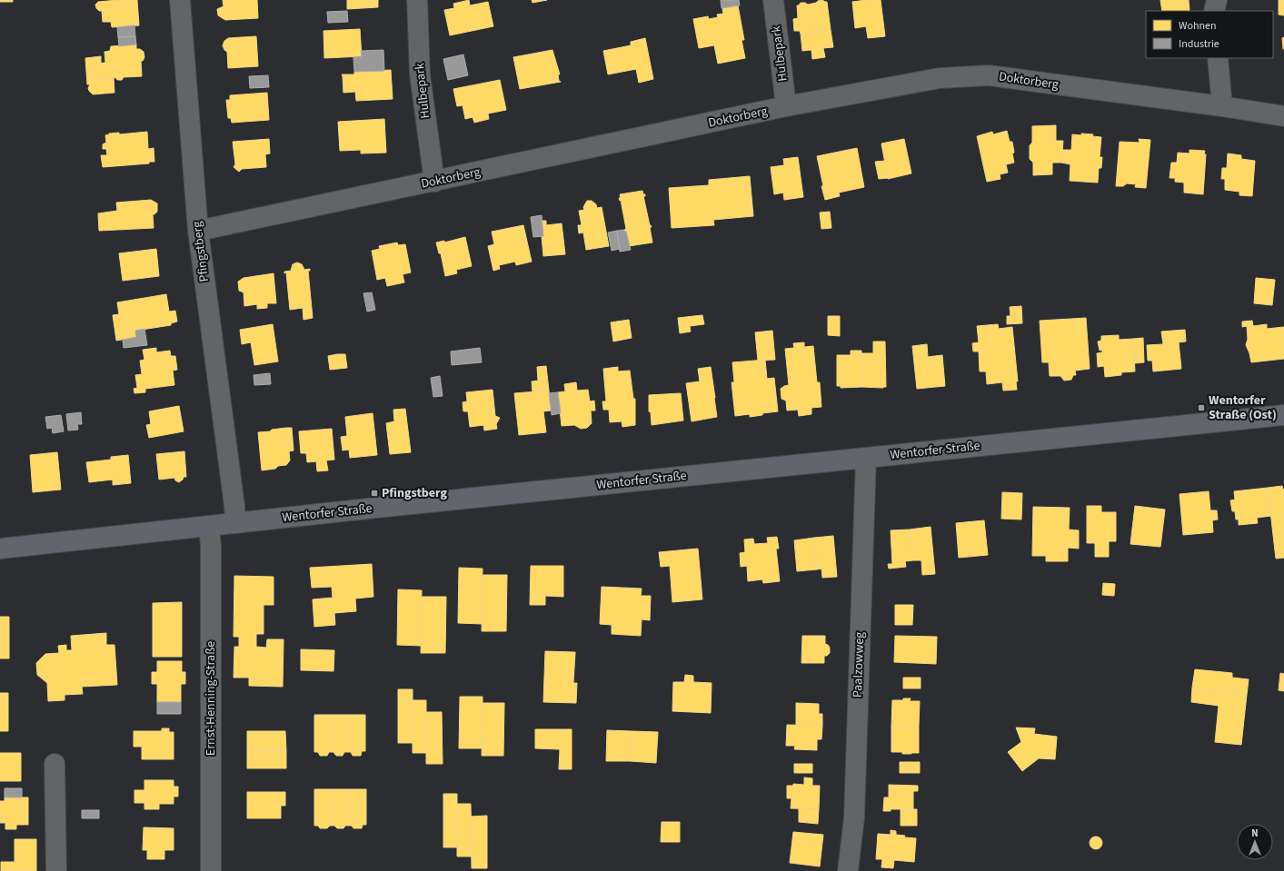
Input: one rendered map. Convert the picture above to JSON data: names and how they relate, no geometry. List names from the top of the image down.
{
  "streets": {
    "main road": ["Wentorfer Straße"],
    "street": [
      "Hulbepark",
      "Doktorberg",
      "Pfingstberg",
      "Paalzowweg",
      "Ernst-Henning-Straße"
    ]
  },
  "crossings": [
    ["Hulbepark", "Doktorberg"],
    ["Doktorberg", "Pfingstberg"],
    ["Pfingstberg", "Wentorfer Straße"],
    ["Wentorfer Straße", "Paalzowweg"],
    ["Wentorfer Straße", "Ernst-Henning-Straße"]
  ],
  "places": {
    "transit": ["Wentorfer Straße (Ost)", "Pfingstberg"]
  },
  "legend": ["Wohnen", "Industrie"],
  "north": "top"
}
